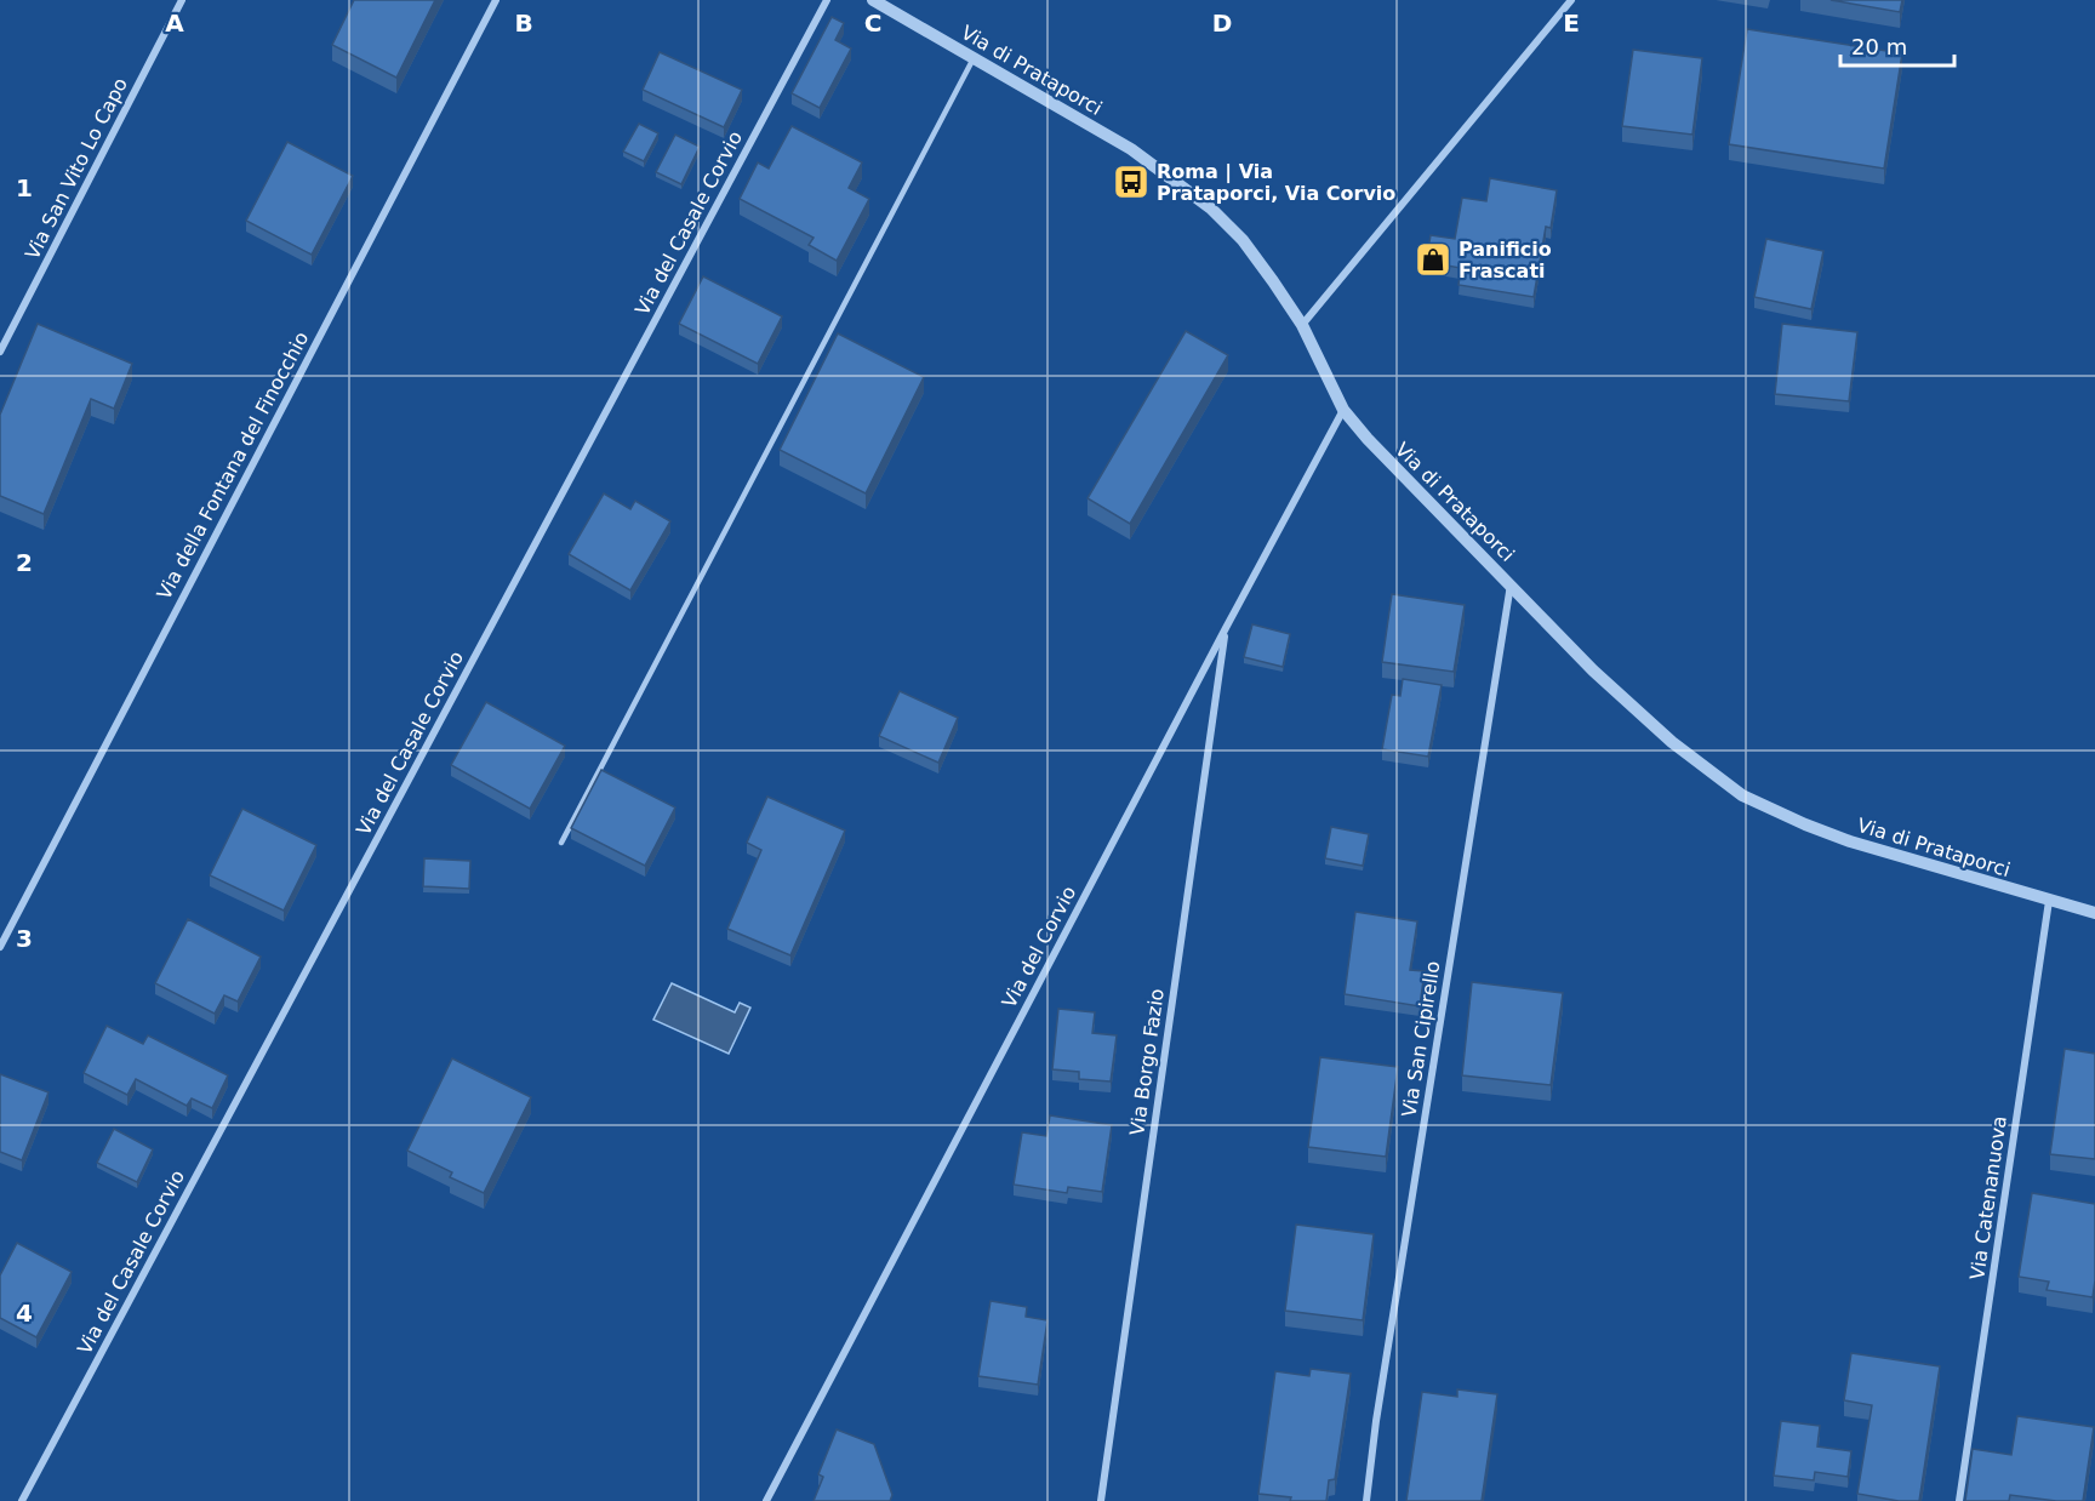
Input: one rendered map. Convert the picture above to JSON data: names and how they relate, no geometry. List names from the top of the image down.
{
  "streets": {
    "street": [
      "Via di Prataporci",
      "Via San Vito Lo Capo",
      "Via del Casale Corvio",
      "Via della Fontana del Finocchio",
      "Via del Corvio",
      "Via San Cipirello",
      "Via Borgo Fazio",
      "Via Catenanuova"
    ]
  },
  "crossings": [
    ["Via di Prataporci", "Via del Corvio"],
    ["Via di Prataporci", "Via San Cipirello"],
    ["Via di Prataporci", "Via Catenanuova"],
    ["Via del Corvio", "Via Borgo Fazio"]
  ],
  "places": {
    "bus stop": ["Roma | Via Prataporci, Via Corvio"],
    "shop": ["Panificio Frascati"]
  },
  "scale_bar": "20 m",
  "grid": {
    "columns": [
      "A",
      "B",
      "C",
      "D",
      "E"
    ],
    "rows": [
      "1",
      "2",
      "3",
      "4"
    ]
  }
}
